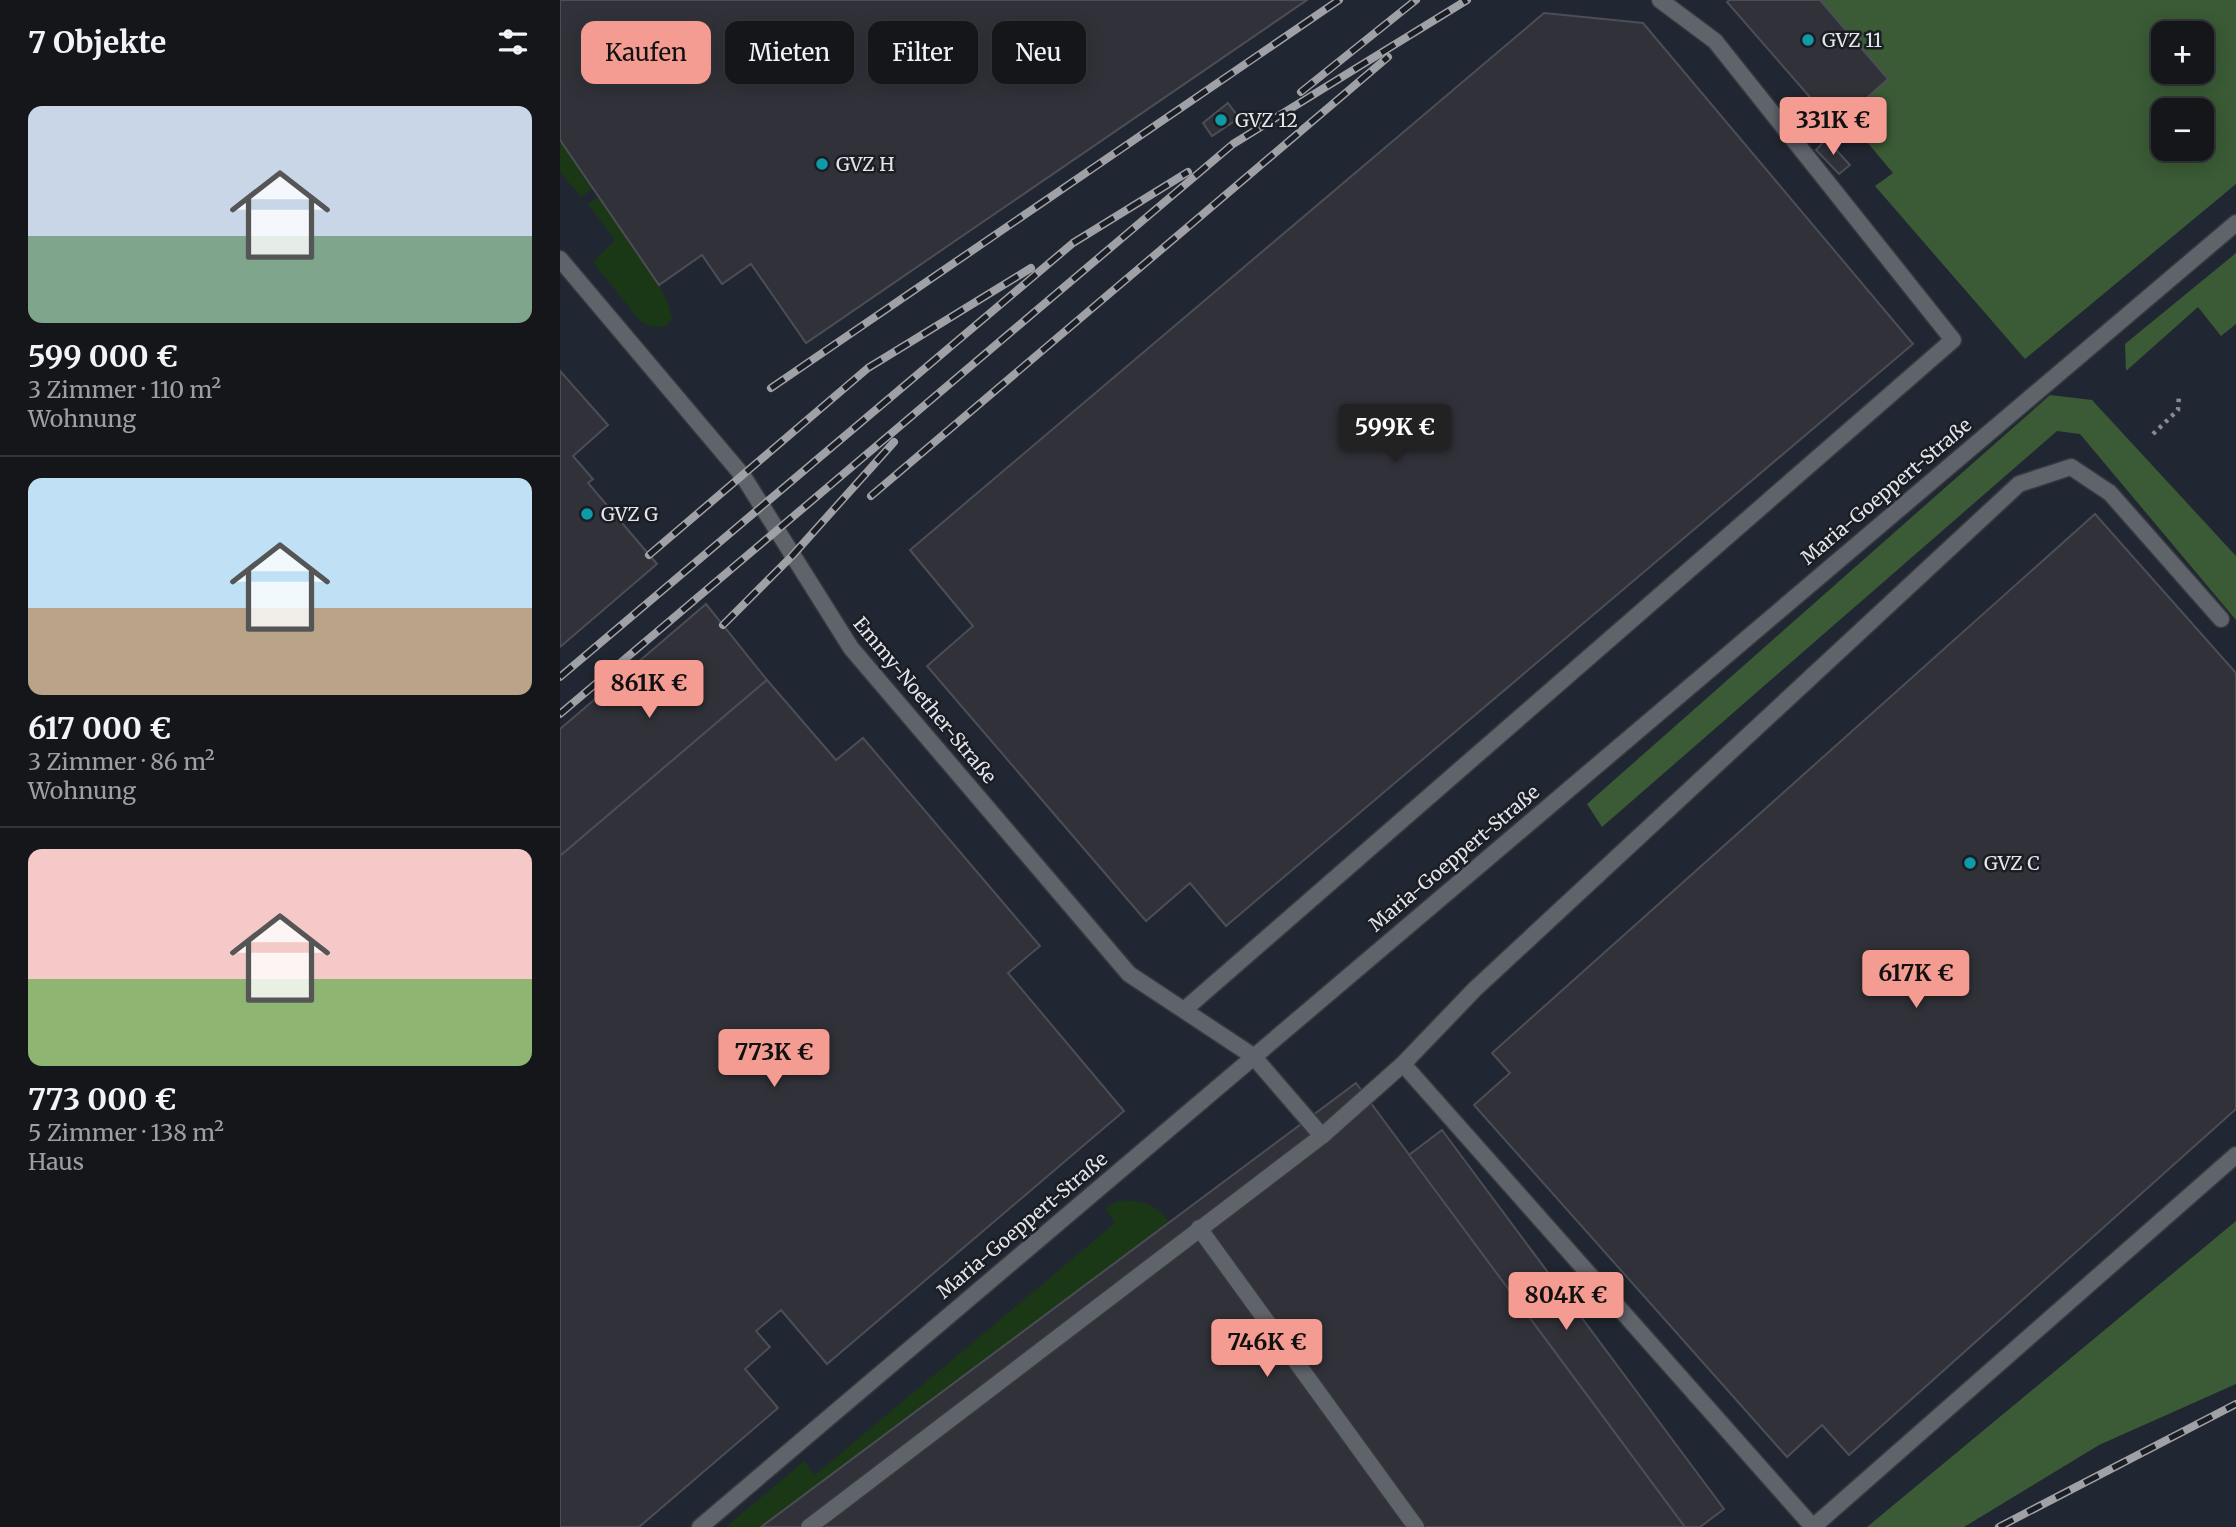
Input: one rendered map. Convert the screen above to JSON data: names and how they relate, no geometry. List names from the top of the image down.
{
  "streets": {
    "lane": ["Maria-Goeppert-Straße", "Emmy-Noether-Straße"]
  },
  "crossings": [
    ["Maria-Goeppert-Straße", "Emmy-Noether-Straße"]
  ],
  "places": [
    "GVZ 11",
    "GVZ 12",
    "GVZ H",
    "GVZ G",
    "GVZ C"
  ],
  "page": {
    "heading": "7 Objekte",
    "map_buttons": ["+", "−"],
    "chip": [
      "Kaufen",
      "Mieten",
      "Filter",
      "Neu"
    ],
    "list": [
      {
        "name": "599 000 €",
        "note": "3 Zimmer · 110 m² · Wohnung"
      },
      {
        "name": "617 000 €",
        "note": "3 Zimmer · 86 m² · Wohnung"
      },
      {
        "name": "773 000 €",
        "note": "5 Zimmer · 138 m² · Haus"
      }
    ],
    "price": [
      "331K €",
      "599K €",
      "861K €",
      "617K €",
      "773K €",
      "804K €",
      "746K €"
    ]
  }
}
